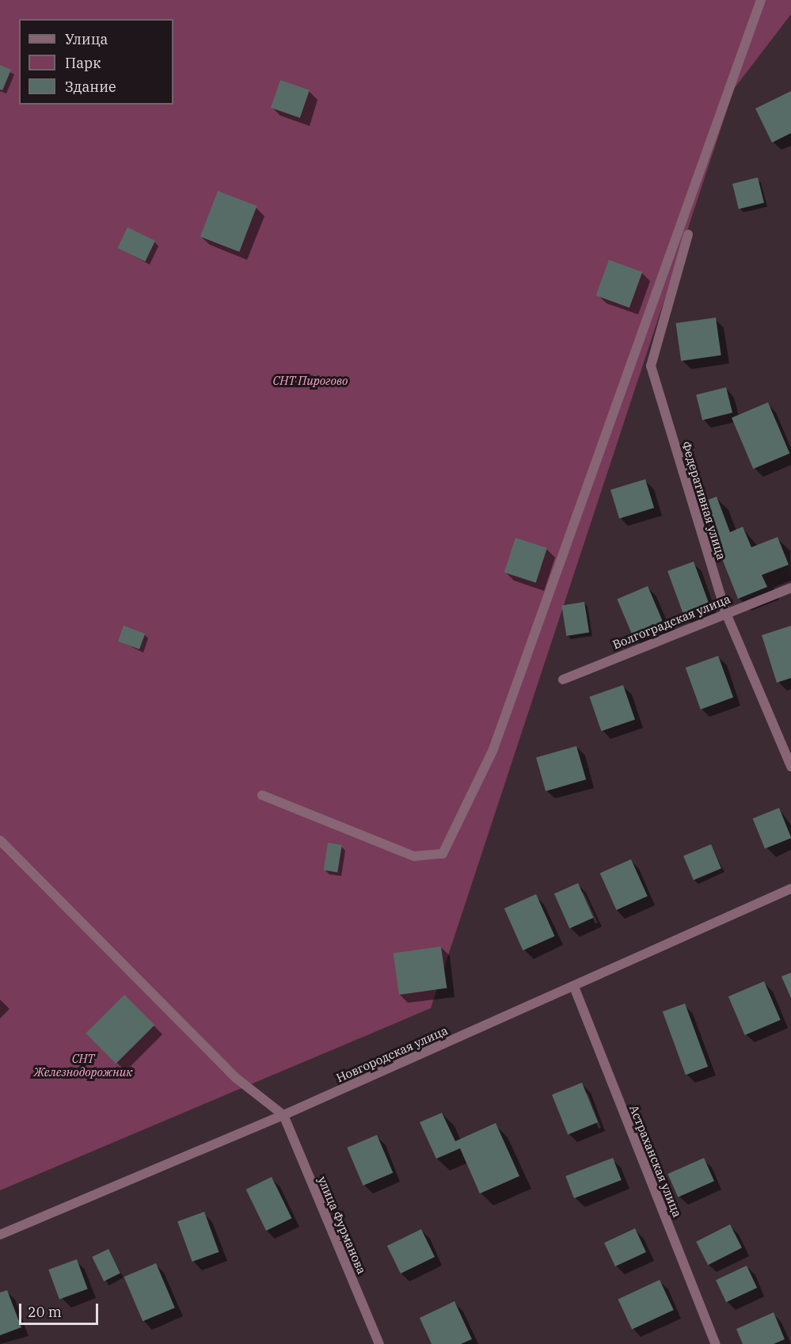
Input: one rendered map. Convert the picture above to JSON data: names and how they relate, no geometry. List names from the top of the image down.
{
  "streets": {
    "street": [
      "Федеративная улица",
      "Волгоградская улица",
      "Новгородская улица",
      "Астраханская улица",
      "улица Фурманова"
    ]
  },
  "crossings": [
    ["Федеративная улица", "Волгоградская улица"],
    ["Новгородская улица", "Астраханская улица"],
    ["Новгородская улица", "улица Фурманова"]
  ],
  "parks": ["СНТ Пирогово", "СНТ Железнодорожник"],
  "legend": ["Улица", "Парк", "Здание"],
  "scale_bar": "20 m"
}
